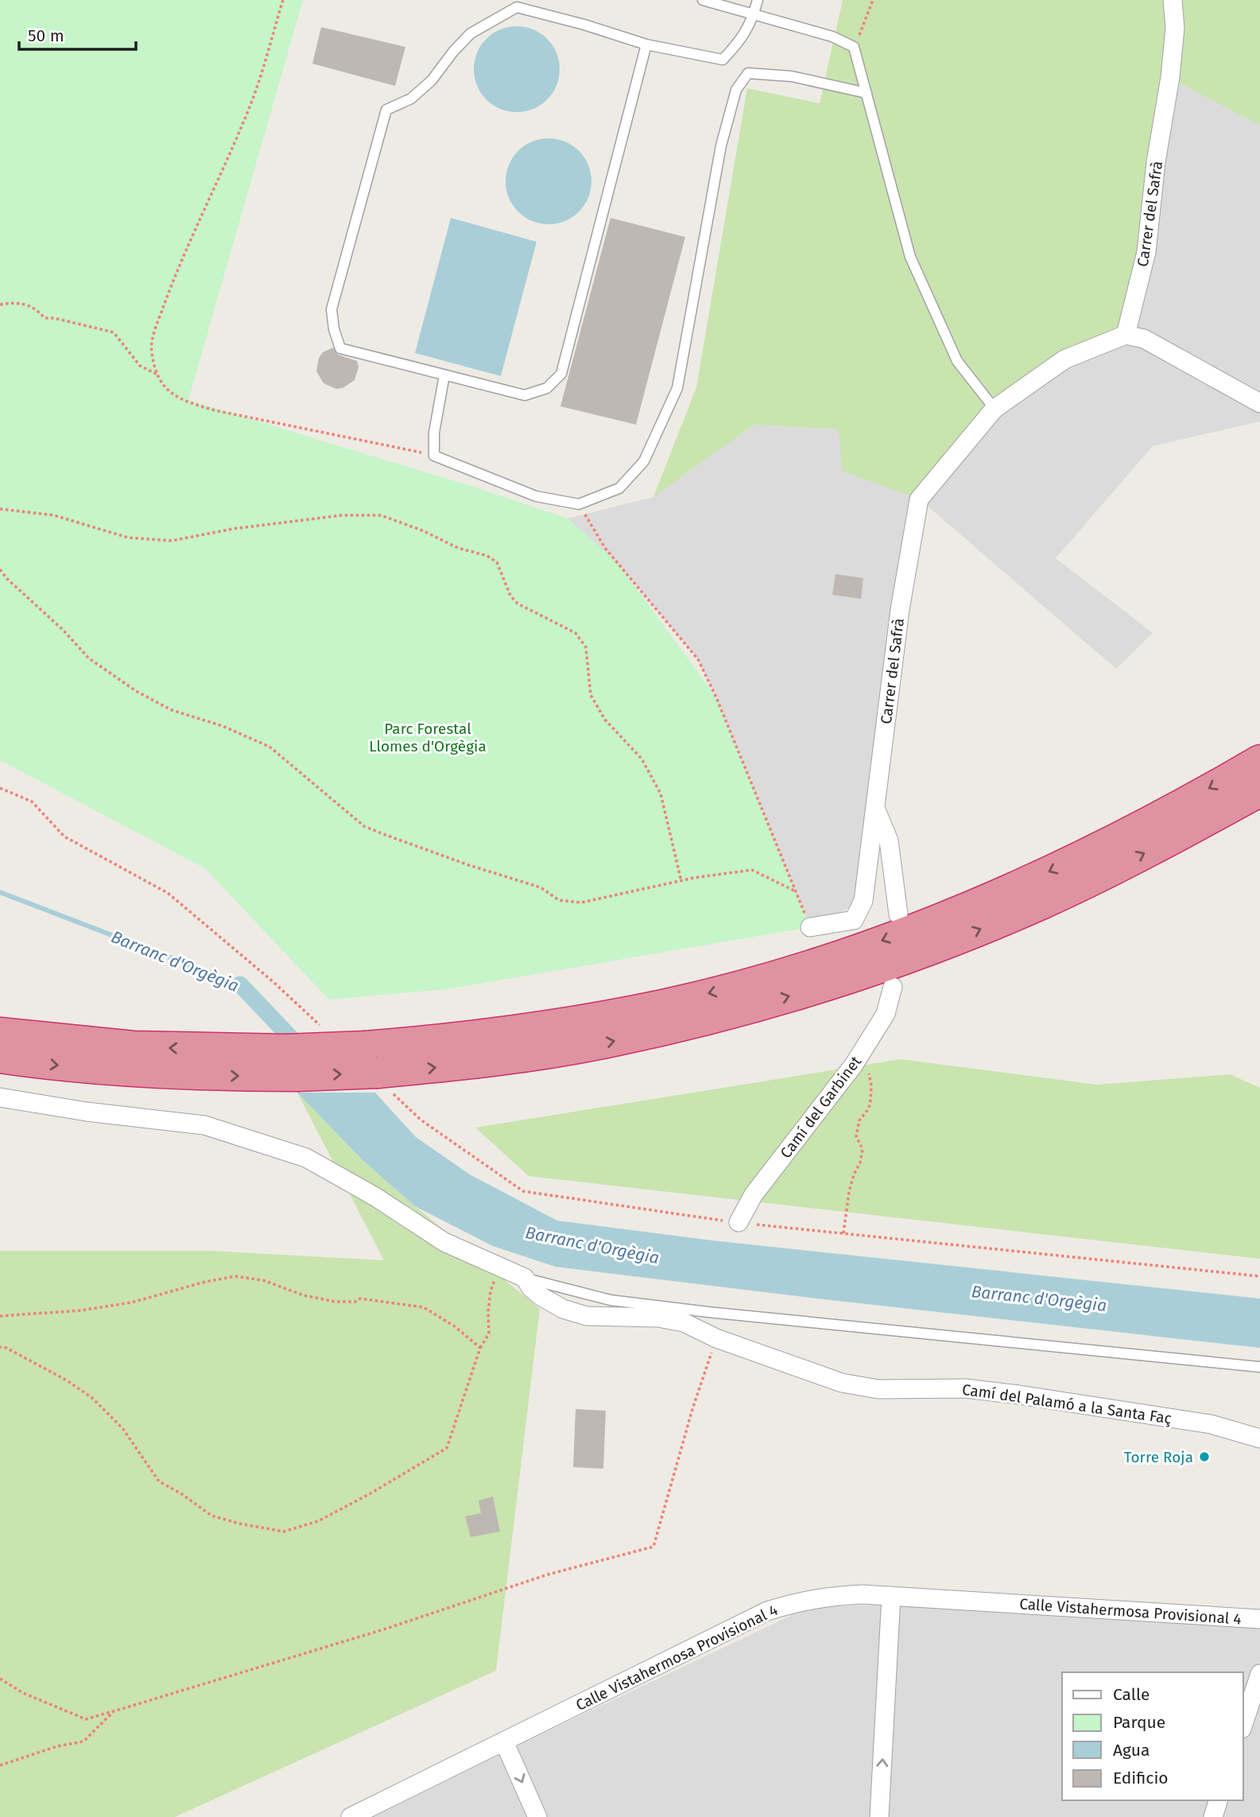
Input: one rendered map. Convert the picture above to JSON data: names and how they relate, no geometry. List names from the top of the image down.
{
  "streets": {
    "street": [
      "Carrer del Safrà",
      "Camí del Garbinet",
      "Camí del Palamó a la Santa Faç",
      "Calle Vistahermosa Provisional 4"
    ]
  },
  "water": ["Barranc d'Orgègia"],
  "parks": ["Parc Forestal Llomes d'Orgègia"],
  "places": ["Torre Roja"],
  "legend": [
    "Calle",
    "Parque",
    "Agua",
    "Edificio"
  ],
  "scale_bar": "50 m"
}
